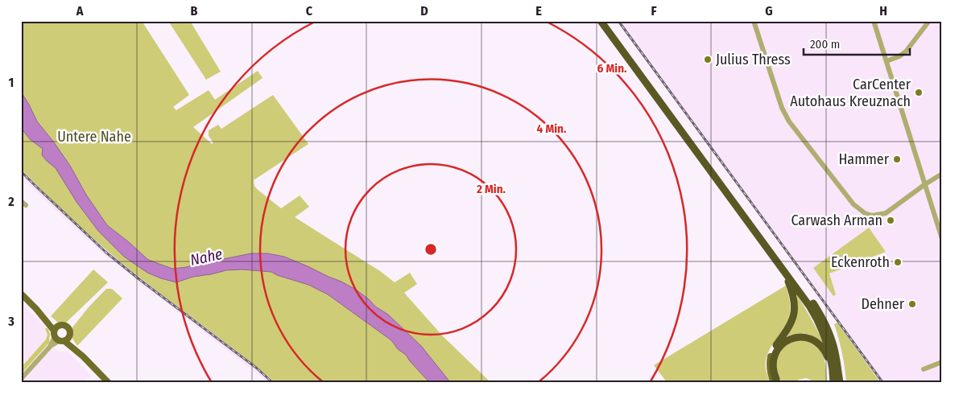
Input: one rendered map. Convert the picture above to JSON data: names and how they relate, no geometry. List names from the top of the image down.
{
  "water": ["Nahe"],
  "parks": ["Untere Nahe"],
  "places": [
    "Julius Thress",
    "CarCenter Autohaus Kreuznach",
    "Hammer",
    "Carwash Arman",
    "Eckenroth",
    "Dehner"
  ],
  "scale_bar": "200 m",
  "grid": {
    "columns": [
      "A",
      "B",
      "C",
      "D",
      "E",
      "F",
      "G",
      "H"
    ],
    "rows": ["1", "2", "3"]
  },
  "rings": ["6 Min.", "4 Min.", "2 Min."]
}
